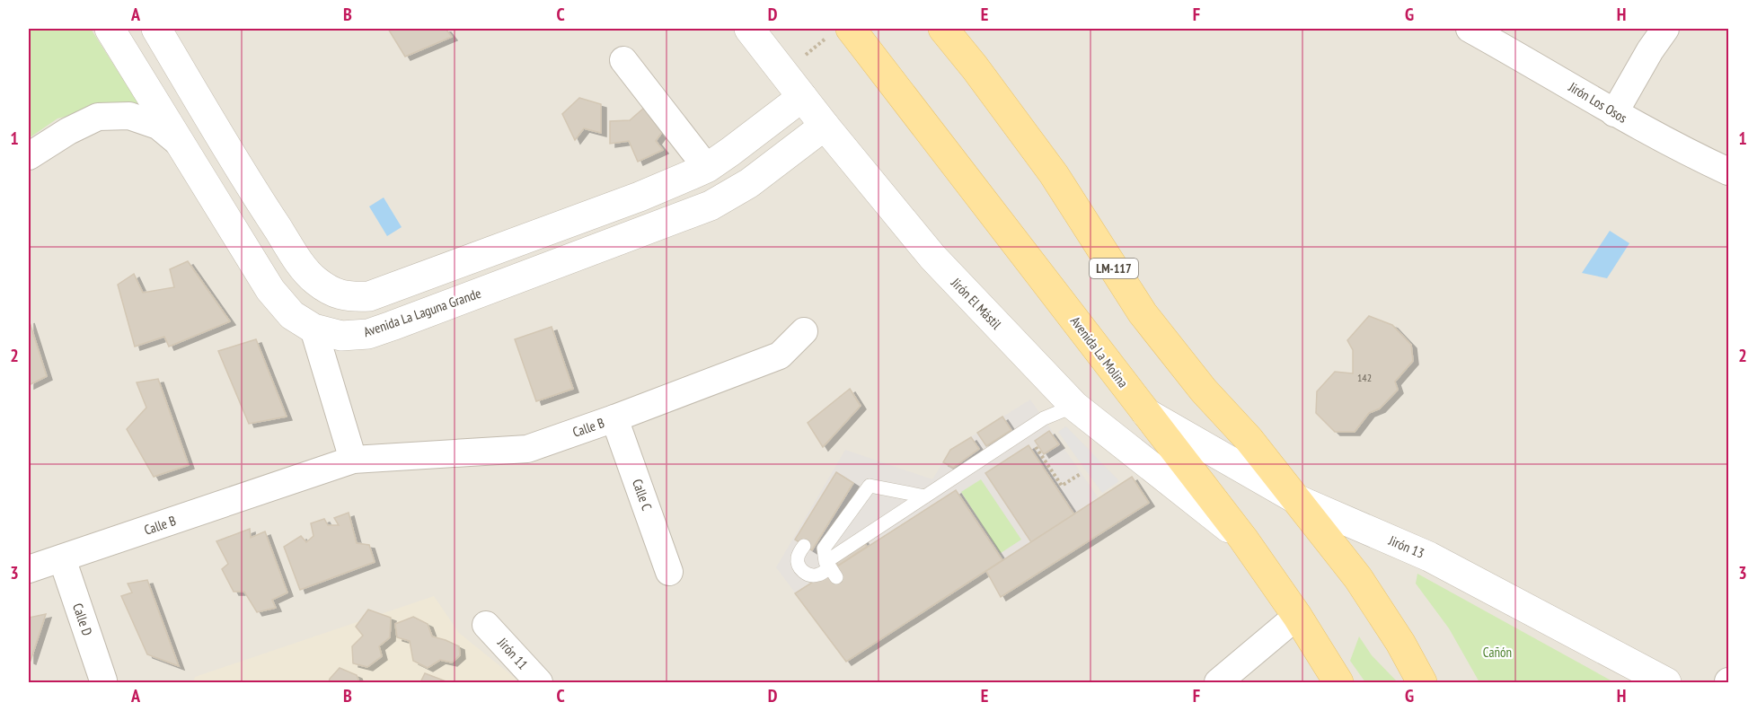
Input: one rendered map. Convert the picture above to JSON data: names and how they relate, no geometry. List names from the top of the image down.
{
  "streets": {
    "main road": ["LM-117", "Avenida La Molina"],
    "street": [
      "Jirón Los Osos",
      "Jirón El Mástil",
      "Avenida La Laguna Grande",
      "Calle B",
      "Calle C",
      "Jirón 13",
      "Calle D",
      "Jirón 11"
    ]
  },
  "crossings": [
    ["LM-117", "Jirón 13"],
    ["Jirón El Mástil", "Avenida La Laguna Grande"],
    ["Jirón El Mástil", "Avenida La Molina"],
    ["Avenida La Molina", "Jirón 13"],
    ["Calle B", "Calle C"],
    ["Calle B", "Calle D"]
  ],
  "parks": ["Cañón"],
  "house_numbers": ["142"],
  "grid": {
    "columns": [
      "A",
      "B",
      "C",
      "D",
      "E",
      "F",
      "G",
      "H"
    ],
    "rows": ["1", "2", "3"]
  }
}
